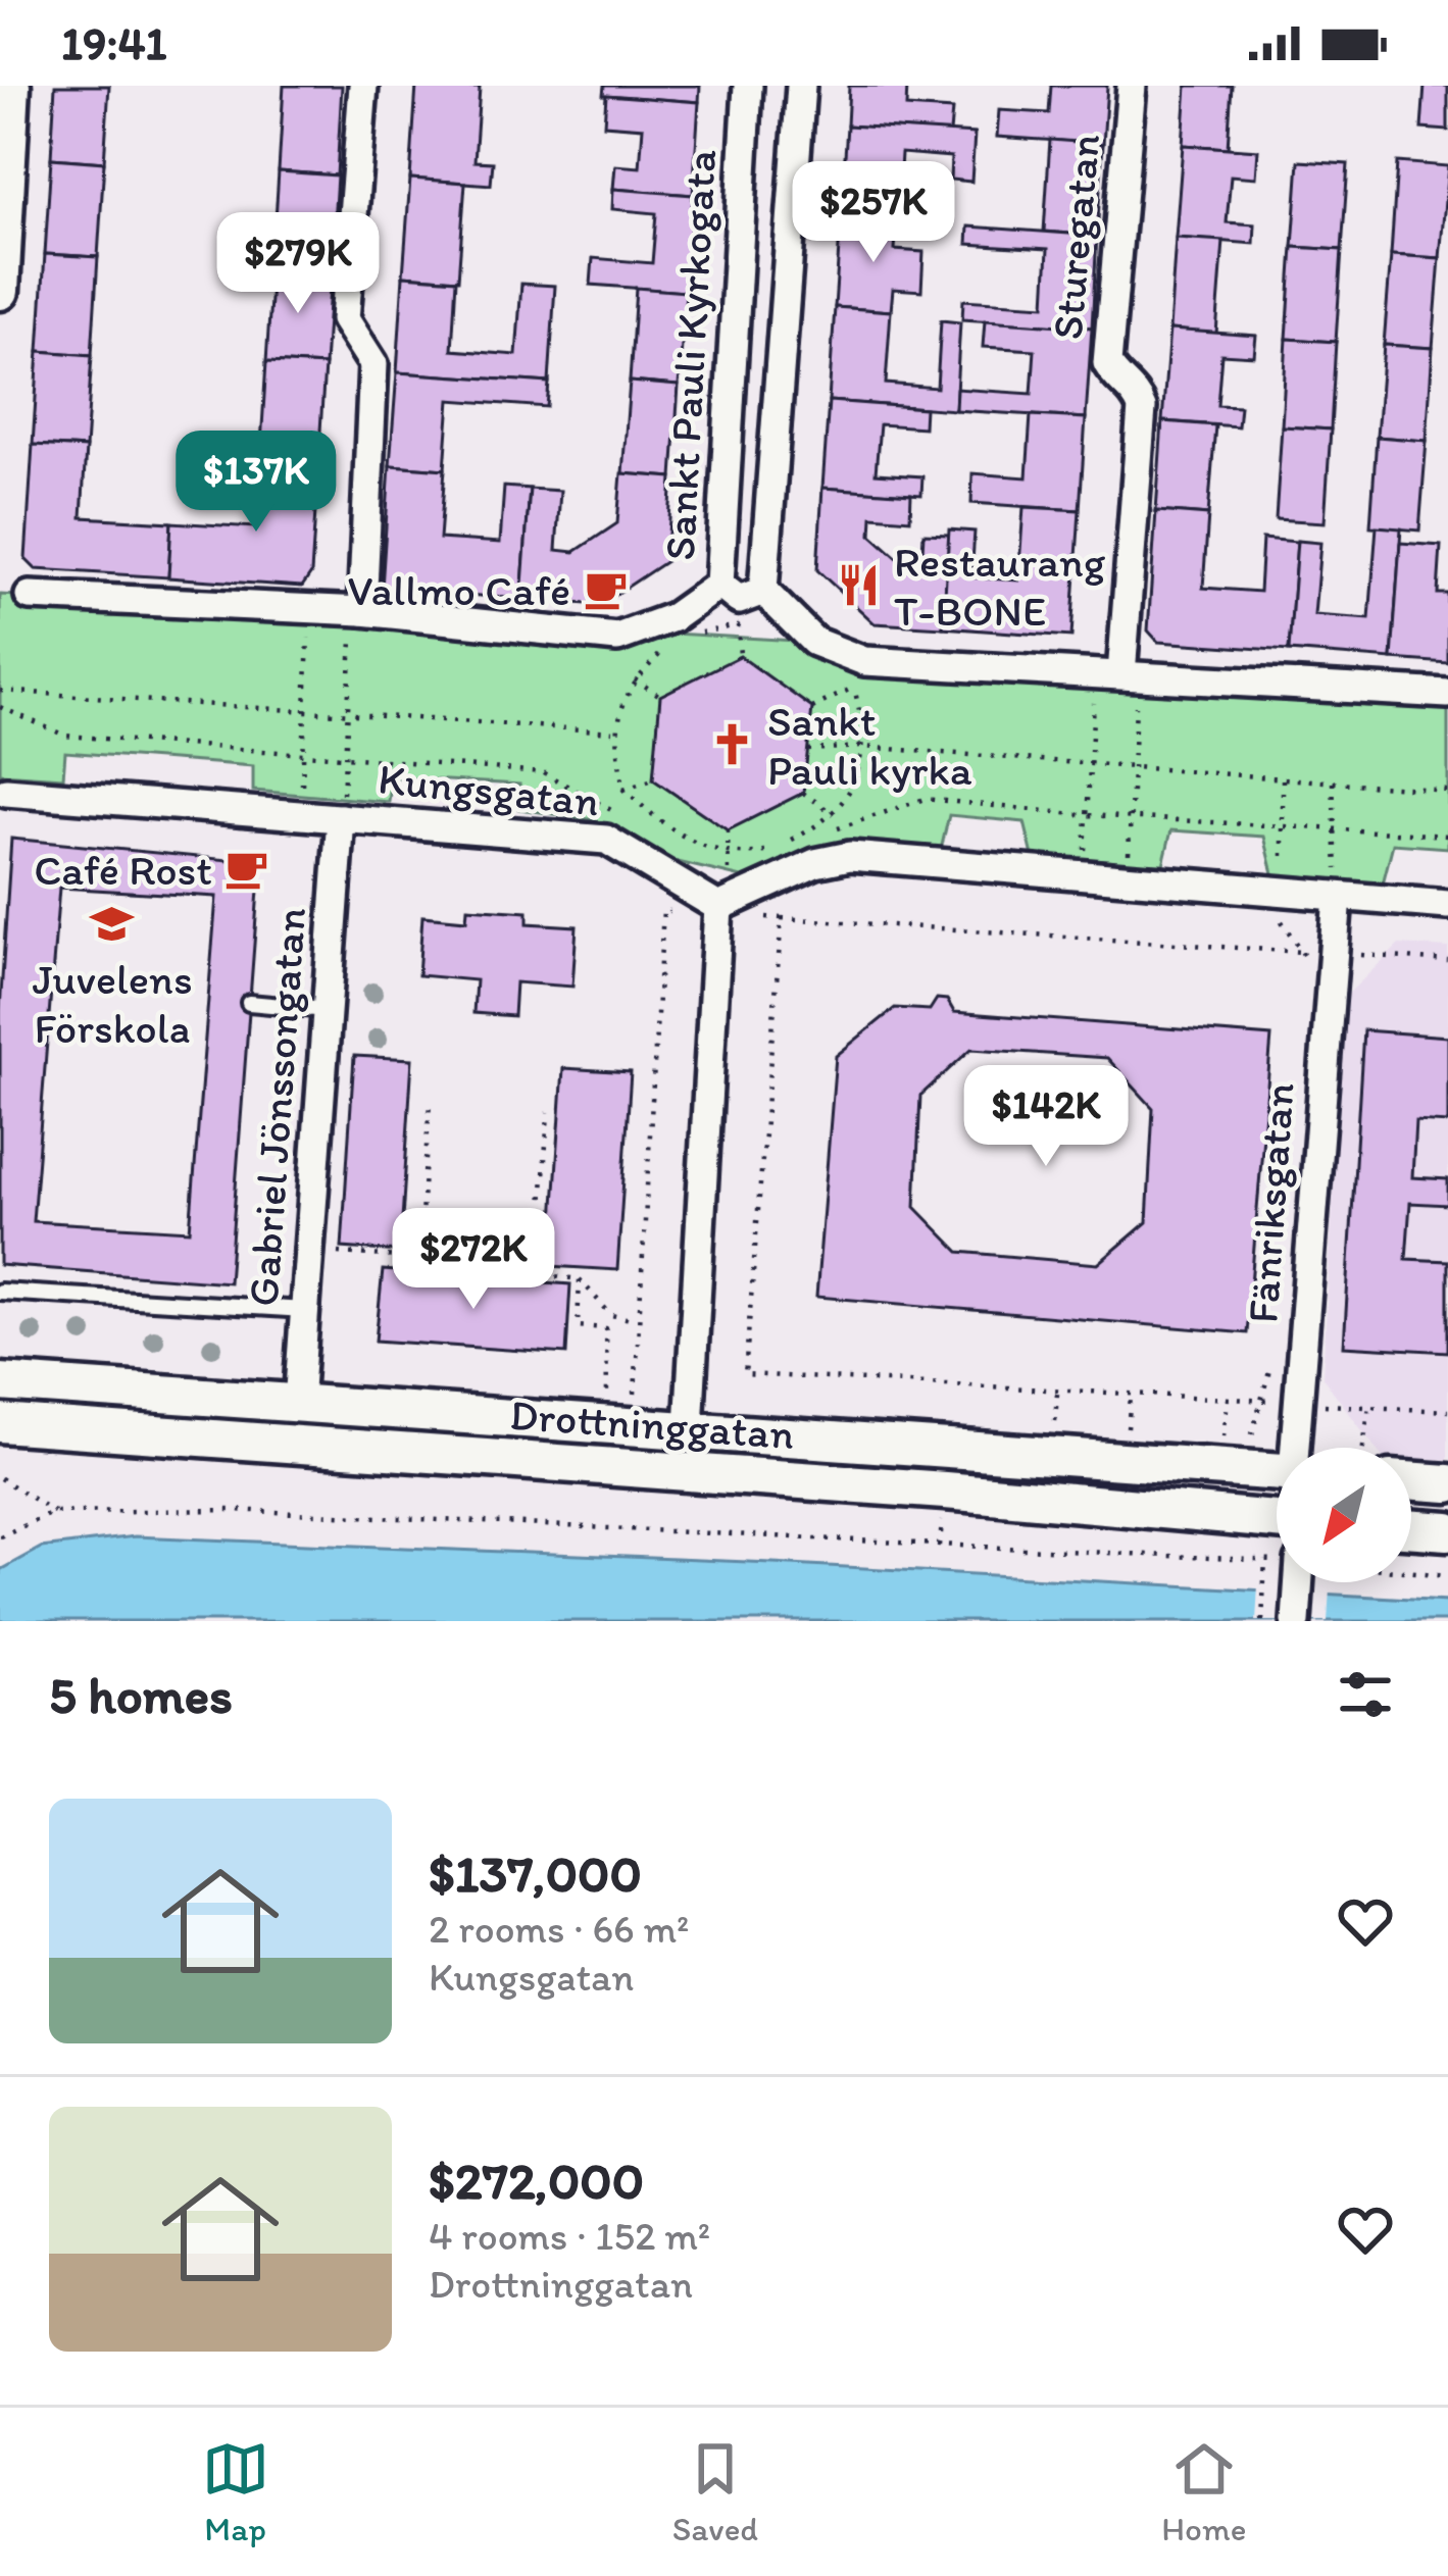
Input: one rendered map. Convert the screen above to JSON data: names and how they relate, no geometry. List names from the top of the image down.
{
  "streets": {
    "main road": ["Drottninggatan"],
    "street": [
      "Sturegatan",
      "Sankt Pauli Kyrkogata",
      "Kungsgatan",
      "Gabriel Jönssongatan",
      "Fänriksgatan"
    ]
  },
  "crossings": [
    ["Kungsgatan", "Gabriel Jönssongatan"],
    ["Gabriel Jönssongatan", "Drottninggatan"]
  ],
  "places": {
    "restaurant": ["Restaurang T-BONE"],
    "cafe": ["Vallmo Café", "Café Rost"],
    "church": ["Sankt Pauli kyrka"],
    "school or university": ["Juvelens Förskola"]
  },
  "north": "bottom left",
  "page": {
    "status": "19:41",
    "price": [
      "$257K",
      "$279K",
      "$137K",
      "$142K",
      "$272K"
    ],
    "heading": "5 homes",
    "list": [
      {
        "name": "$137,000",
        "note": "2 rooms · 66 m² · Kungsgatan"
      },
      {
        "name": "$272,000",
        "note": "4 rooms · 152 m² · Drottninggatan"
      }
    ],
    "tabs": ["Map", "Saved", "Home"]
  }
}
